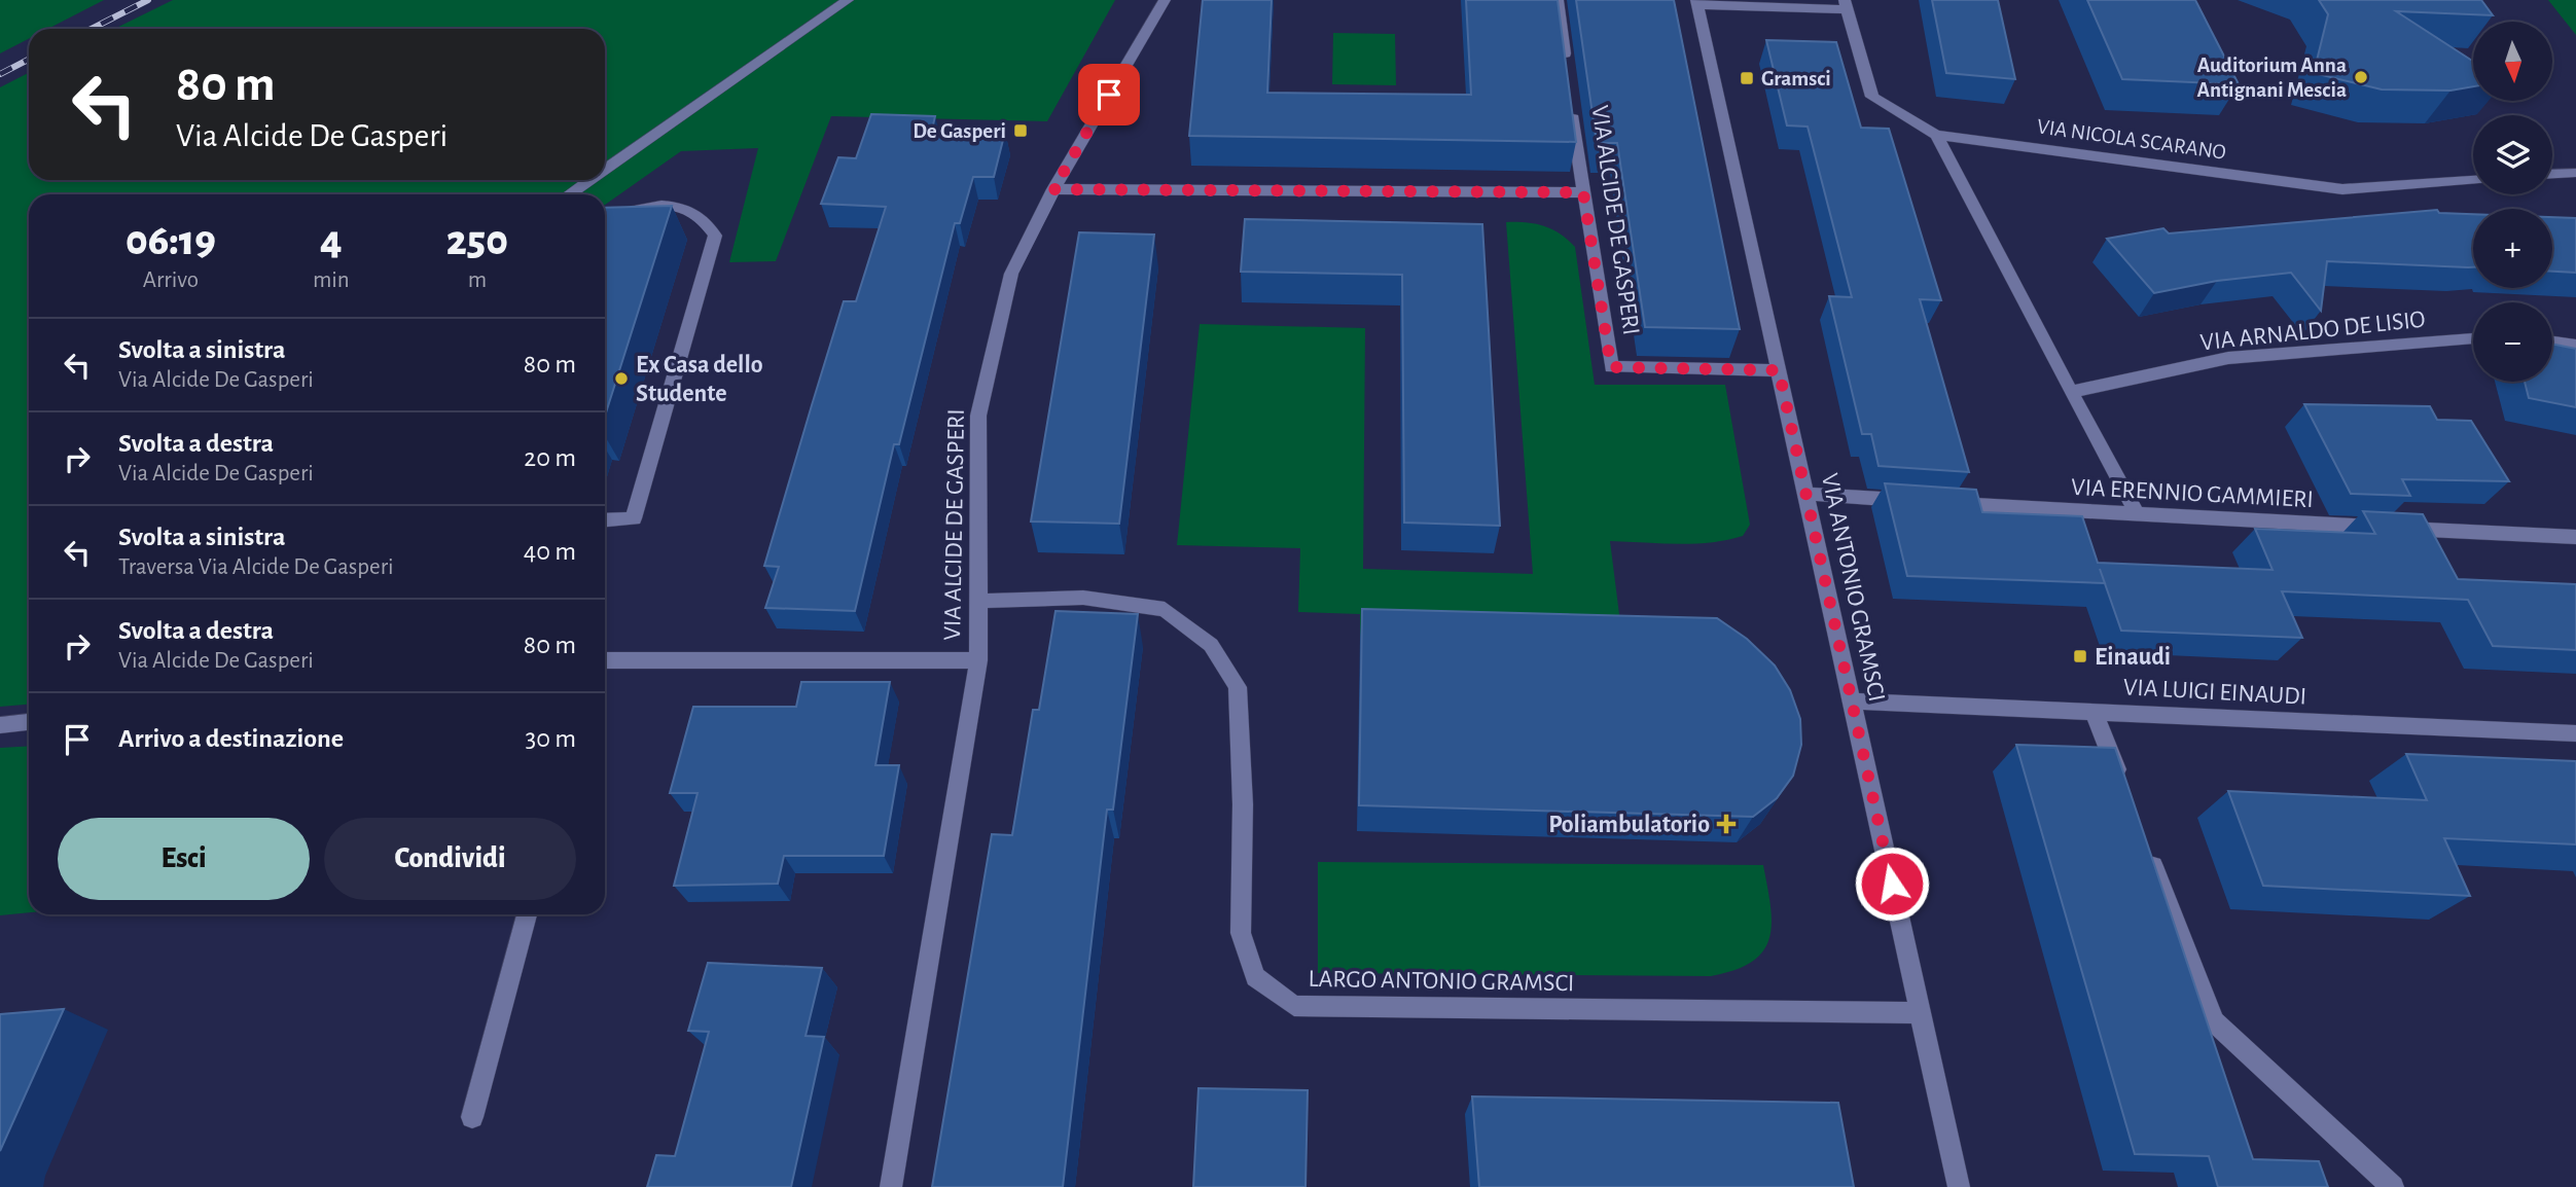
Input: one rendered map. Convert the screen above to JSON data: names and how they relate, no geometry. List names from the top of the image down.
{
  "streets": {
    "street": [
      "VIA NICOLA SCARANO",
      "VIA ALCIDE DE GASPERI",
      "VIA ARNALDO DE LISIO",
      "VIA ERENNIO GAMMIERI",
      "VIA ANTONIO GRAMSCI",
      "VIA LUIGI EINAUDI",
      "LARGO ANTONIO GRAMSCI"
    ]
  },
  "crossings": [
    ["VIA ALCIDE DE GASPERI", "VIA ANTONIO GRAMSCI"],
    ["VIA ALCIDE DE GASPERI", "LARGO ANTONIO GRAMSCI"],
    ["VIA ANTONIO GRAMSCI", "VIA LUIGI EINAUDI"],
    ["VIA ANTONIO GRAMSCI", "LARGO ANTONIO GRAMSCI"]
  ],
  "places": {
    "other": ["Auditorium Anna Antignani Mescia", "Ex Casa dello Studente"],
    "transit": ["Gramsci", "De Gasperi", "Einaudi"],
    "health": ["Poliambulatorio"]
  },
  "north": "bottom",
  "page": {
    "map_buttons": ["+", "−"],
    "turn": ["80 m", "Via Alcide De Gasperi"],
    "eta": [
      "06:19",
      "Arrivo",
      "4",
      "min",
      "250",
      "m"
    ],
    "list": [
      {
        "name": "Svolta a sinistra",
        "note": "Via Alcide De Gasperi",
        "value": "80 m"
      },
      {
        "name": "Svolta a destra",
        "note": "Via Alcide De Gasperi",
        "value": "20 m"
      },
      {
        "name": "Svolta a sinistra",
        "note": "Traversa Via Alcide De Gasperi",
        "value": "40 m"
      },
      {
        "name": "Svolta a destra",
        "note": "Via Alcide De Gasperi",
        "value": "80 m"
      },
      {
        "name": "Arrivo a destinazione",
        "value": "30 m"
      }
    ],
    "buttons": ["Esci", "Condividi"]
  }
}
